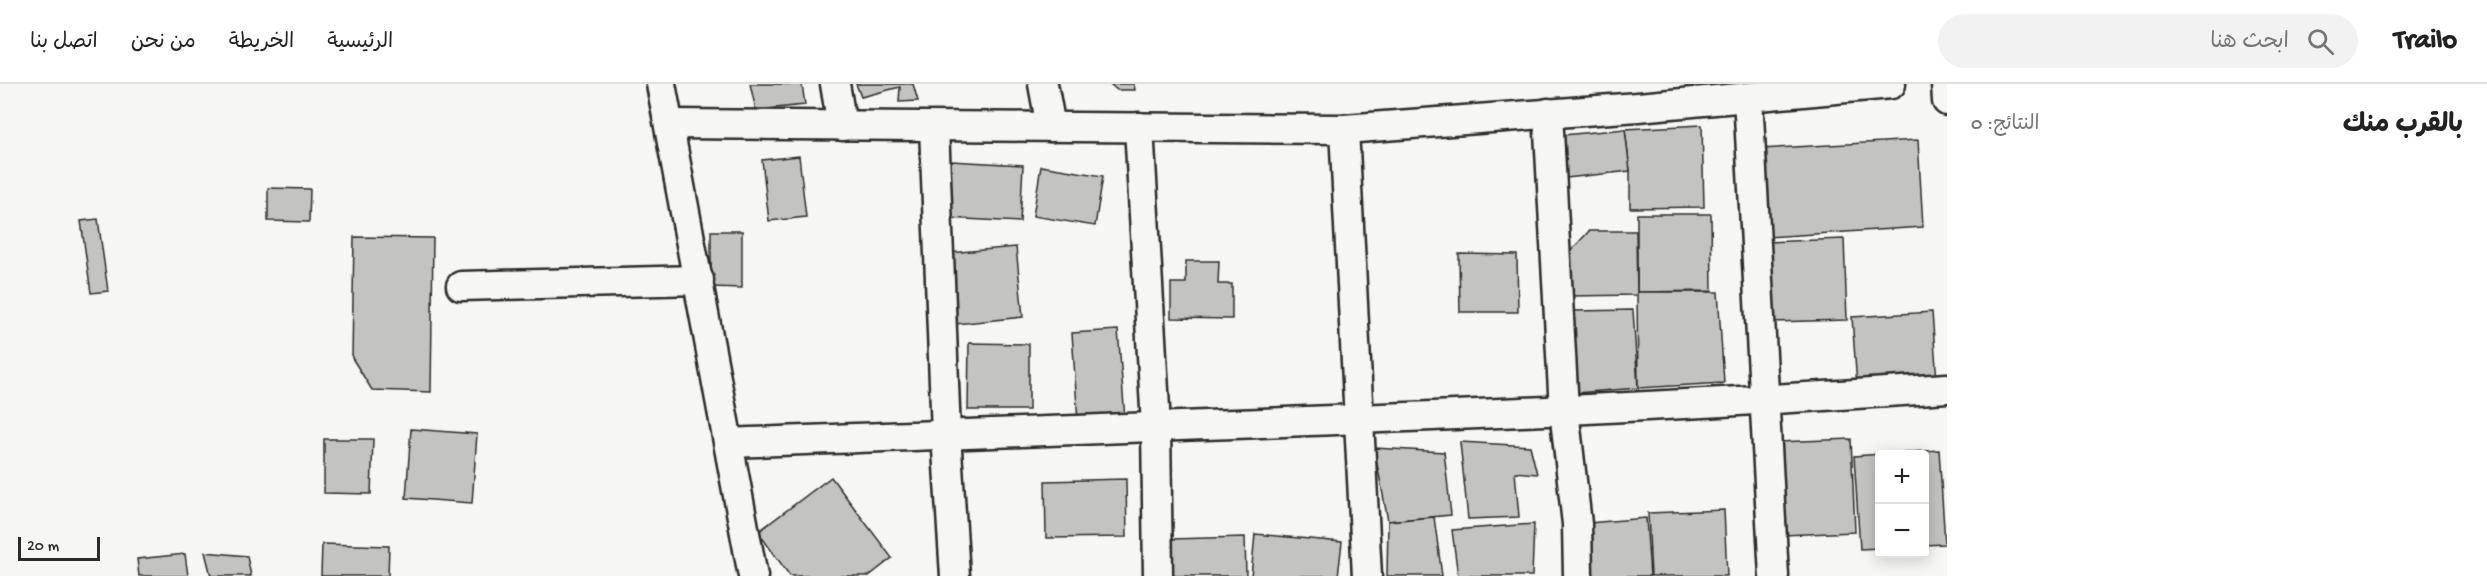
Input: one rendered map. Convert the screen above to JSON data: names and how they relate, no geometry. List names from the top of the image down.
{
  "scale_bar": "20 m",
  "page": {
    "header": "Trailo",
    "search": "ابحث هنا",
    "nav": [
      "الرئيسية",
      "الخريطة",
      "من نحن",
      "اتصل بنا"
    ],
    "heading": ["بالقرب منك", "النتائج: 0"],
    "map_buttons": ["+", "−"],
    "scale": "20 m"
  }
}
